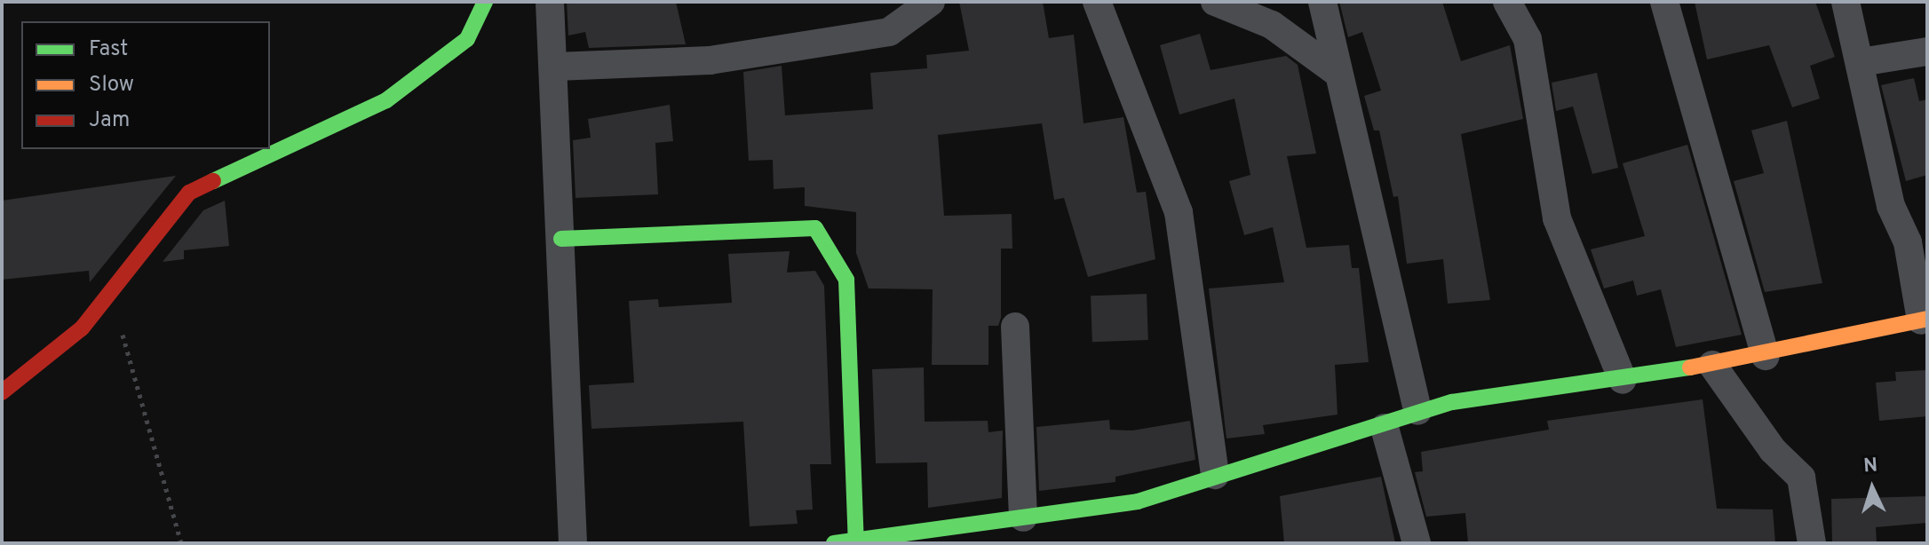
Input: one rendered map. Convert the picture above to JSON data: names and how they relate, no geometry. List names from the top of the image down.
{
  "legend": ["Fast", "Slow", "Jam"],
  "north": "top"
}
